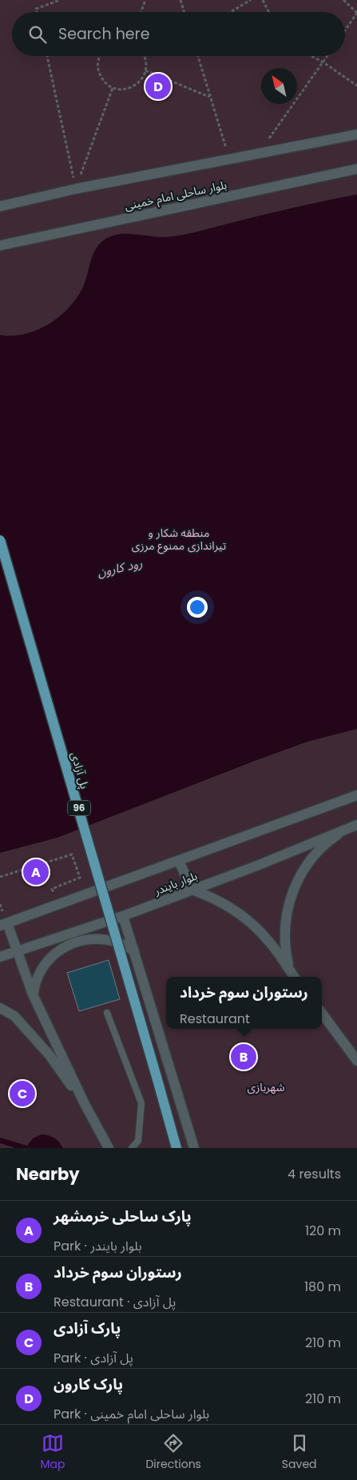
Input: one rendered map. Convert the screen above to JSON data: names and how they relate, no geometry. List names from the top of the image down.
{
  "streets": {
    "main road": ["پل آزادی", "96"],
    "street": ["بلوار ساحلی امام خمینی", "بلوار بایندر"]
  },
  "water": ["رود کارون"],
  "parks": ["منطقه شکار و تیراندازی ممنوع مرزی", "شهربازی"],
  "north": "top left",
  "page": {
    "search": "Search here",
    "pins": [
      "D",
      "A",
      "B",
      "C"
    ],
    "popup": ["رستوران سوم خرداد", "Restaurant"],
    "heading": ["Nearby", "4 results"],
    "list": [
      {
        "mark": "A",
        "name": "پارک ساحلی خرمشهر",
        "note": "Park · بلوار بایندر",
        "value": "120 m"
      },
      {
        "mark": "B",
        "name": "رستوران سوم خرداد",
        "note": "Restaurant · پل آزادی",
        "value": "180 m"
      },
      {
        "mark": "C",
        "name": "پارک آزادی",
        "note": "Park · پل آزادی",
        "value": "210 m"
      },
      {
        "mark": "D",
        "name": "پارک کارون",
        "note": "Park · بلوار ساحلی امام خمینی",
        "value": "210 m"
      }
    ],
    "nav": ["Map", "Directions", "Saved"]
  }
}
